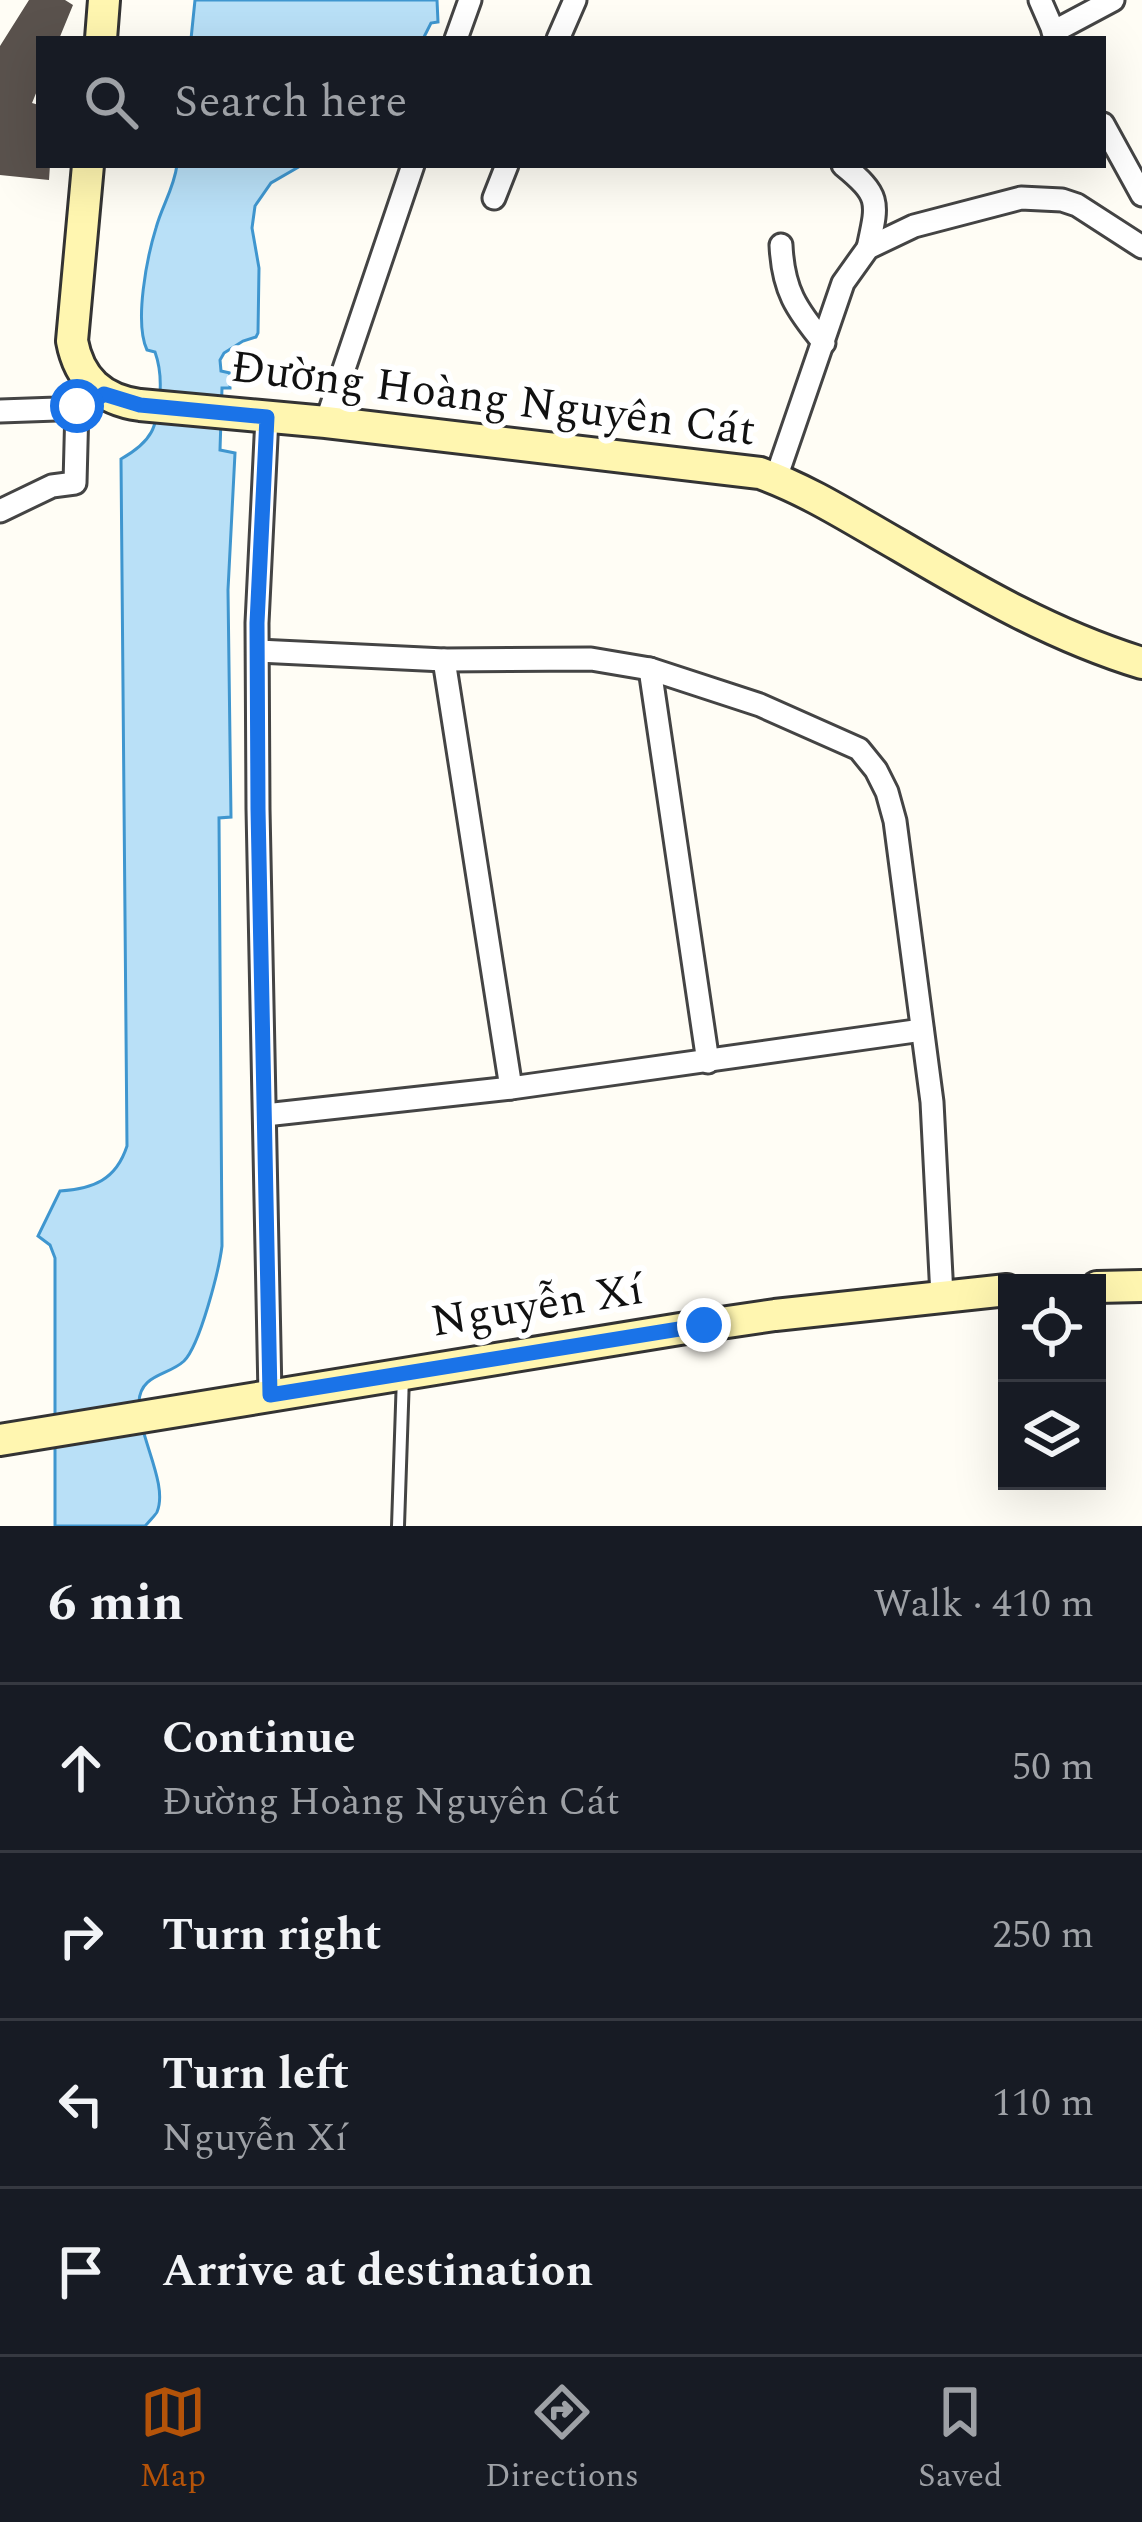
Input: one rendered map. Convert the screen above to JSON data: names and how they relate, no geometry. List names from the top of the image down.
{
  "streets": {
    "main road": ["Đường Hoàng Nguyên Cát", "Nguyễn Xí"]
  },
  "page": {
    "search": "Search here",
    "heading": ["6 min", "Walk · 410 m"],
    "list": [
      ["Continue", "Đường Hoàng Nguyên Cát", "50 m"],
      ["Turn right", "250 m"],
      ["Turn left", "Nguyễn Xí", "110 m"],
      "Arrive at destination"
    ],
    "nav": ["Map", "Directions", "Saved"]
  }
}
